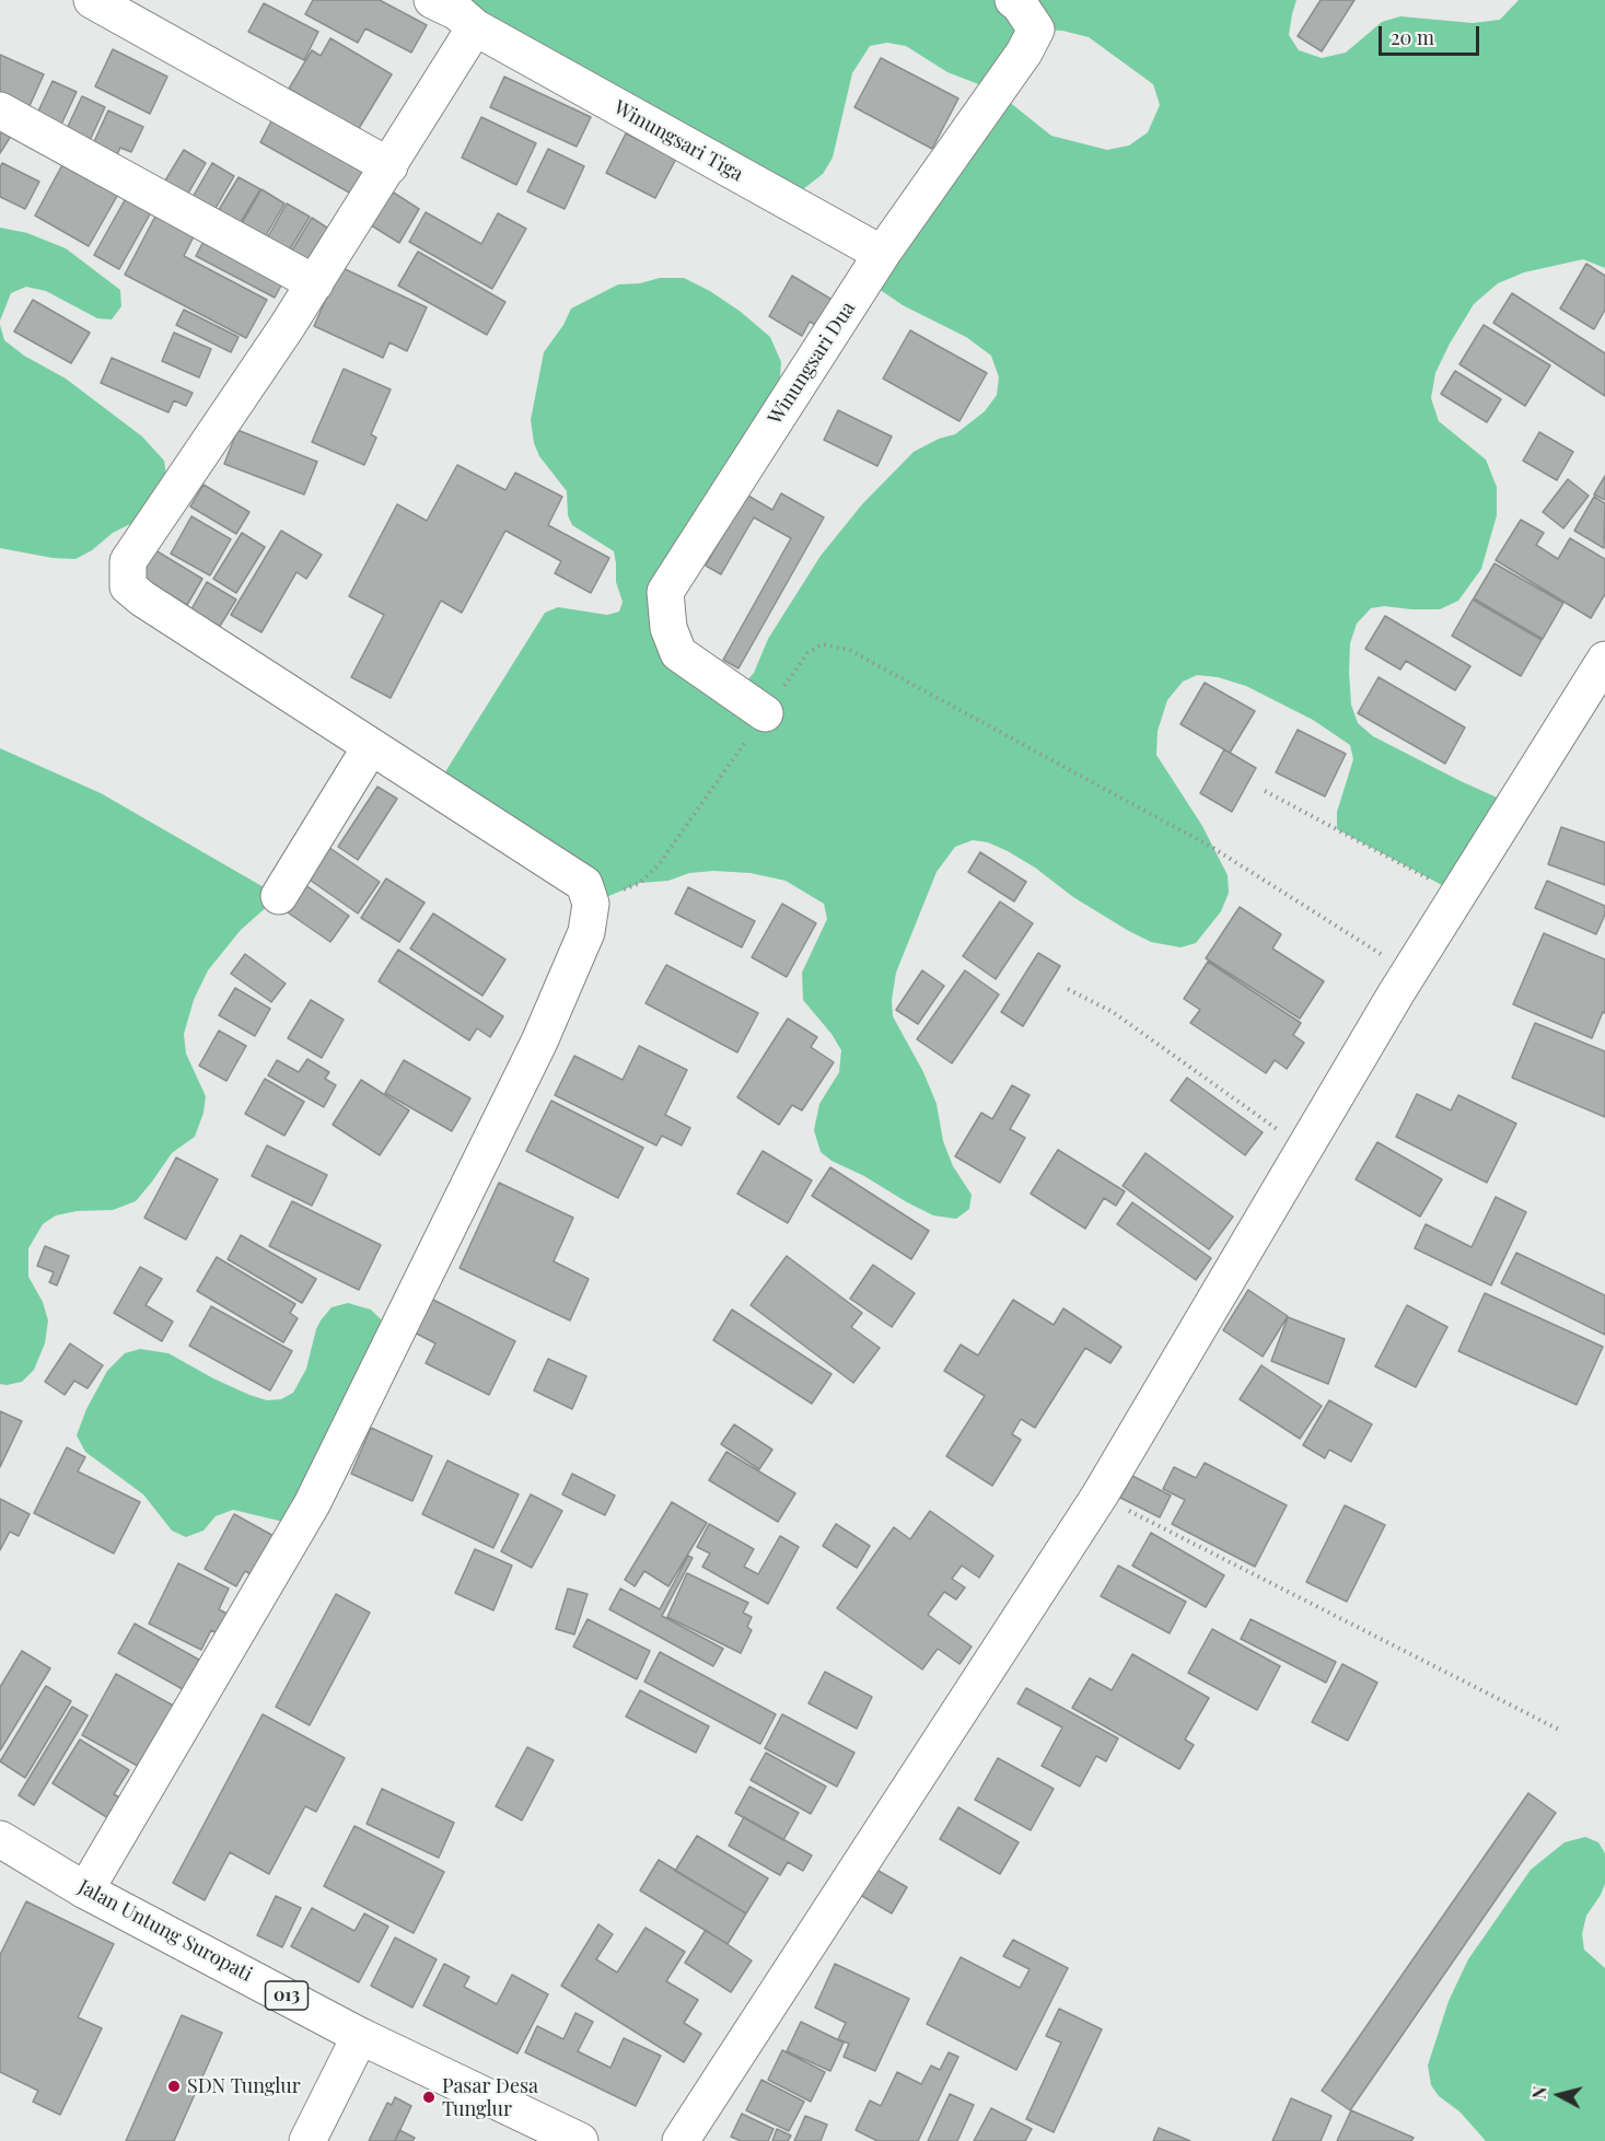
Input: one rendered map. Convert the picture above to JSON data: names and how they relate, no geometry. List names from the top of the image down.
{
  "streets": {
    "street": [
      "Winungsari Tiga",
      "Winungsari Dua",
      "Jalan Untung Suropati",
      "013"
    ]
  },
  "crossings": [
    ["Winungsari Tiga", "Winungsari Dua"]
  ],
  "places": ["SDN Tunglur", "Pasar Desa Tunglur"],
  "scale_bar": "20 m",
  "north": "left"
}
